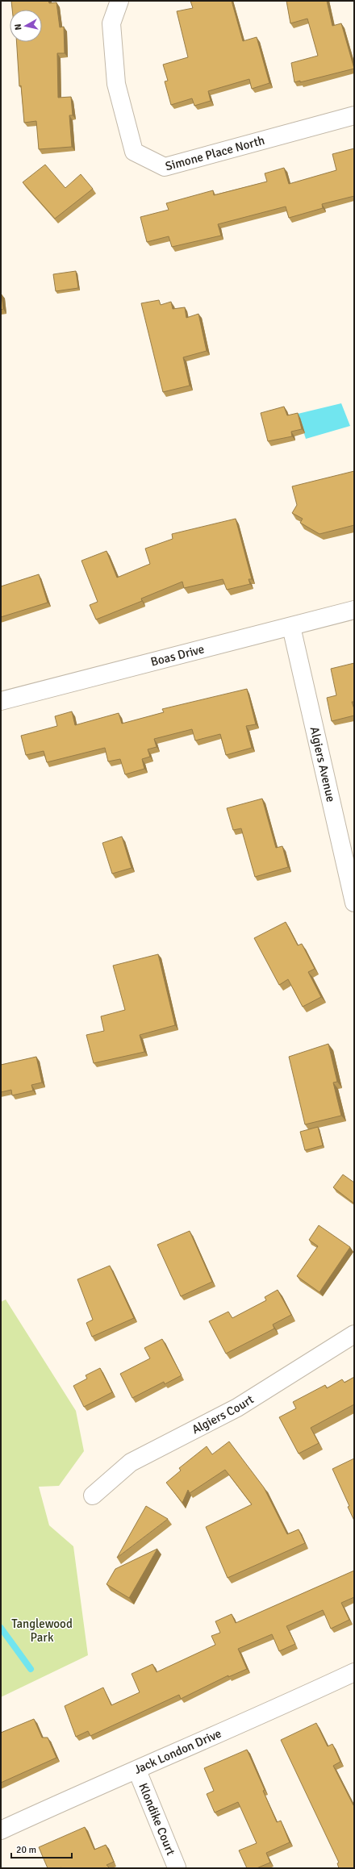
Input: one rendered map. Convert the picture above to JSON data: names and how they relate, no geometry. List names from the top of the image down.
{
  "streets": {
    "street": [
      "Simone Place North",
      "Boas Drive",
      "Algiers Avenue",
      "Algiers Court",
      "Jack London Drive",
      "Klondike Court"
    ]
  },
  "crossings": [
    ["Boas Drive", "Algiers Avenue"],
    ["Jack London Drive", "Klondike Court"]
  ],
  "parks": ["Tanglewood Park"],
  "scale_bar": "20 m",
  "north": "left"
}
